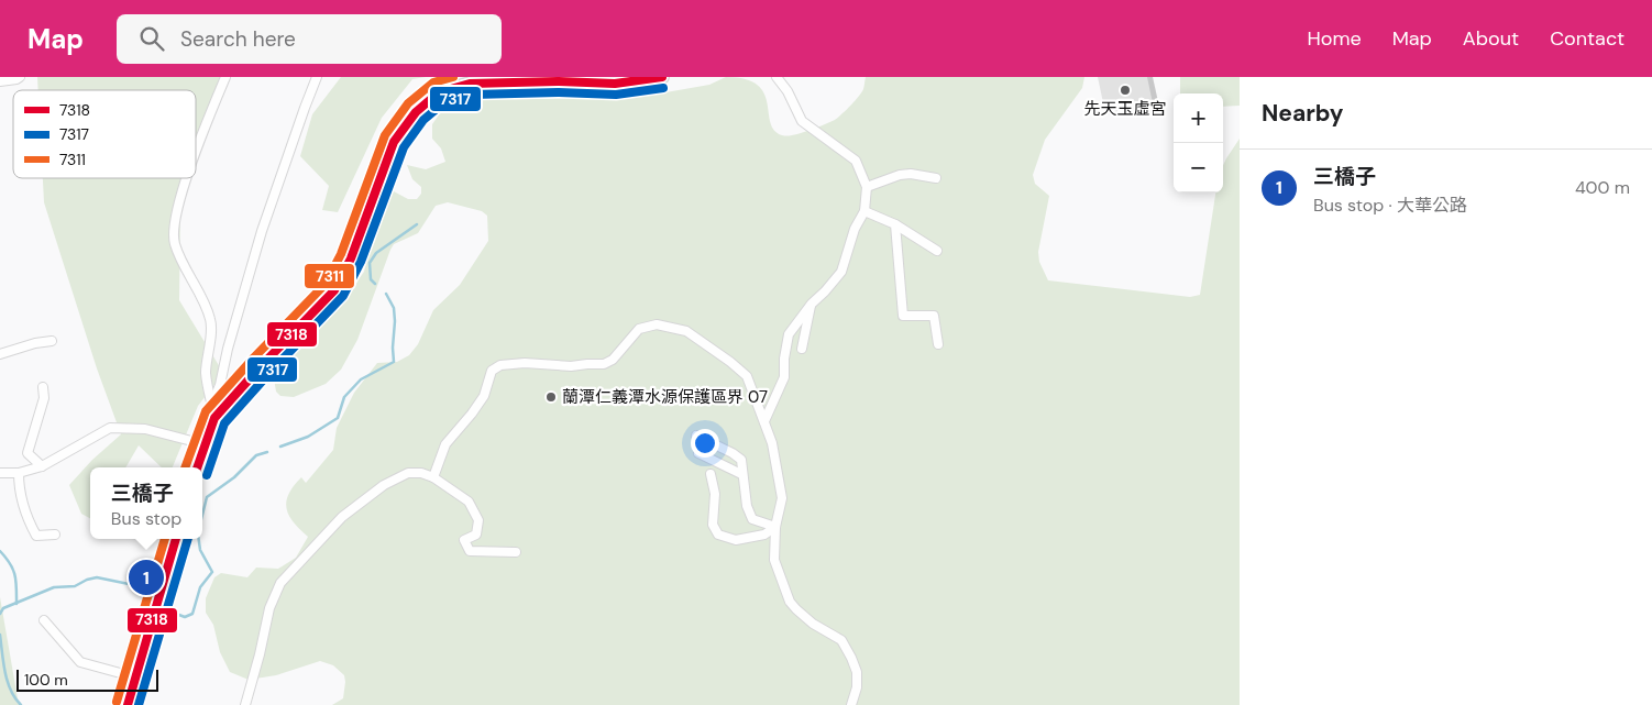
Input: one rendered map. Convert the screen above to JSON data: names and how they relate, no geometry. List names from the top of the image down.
{
  "places": ["先天玉虛宮", "蘭潭仁義潭水源保護區界 07"],
  "lines": ["transit line 7318", "transit line 7311", "transit line 7317"],
  "legend": ["7318", "7317", "7311"],
  "scale_bar": "100 m",
  "page": {
    "header": "Map",
    "search": "Search here",
    "nav": [
      "Home",
      "Map",
      "About",
      "Contact"
    ],
    "heading": "Nearby",
    "map_buttons": ["+", "−"],
    "list": [
      {
        "mark": "1",
        "name": "三橋子",
        "note": "Bus stop · 大華公路",
        "value": "400 m"
      }
    ],
    "popup": ["三橋子", "Bus stop"],
    "pins": "1",
    "scale": "100 m"
  }
}
